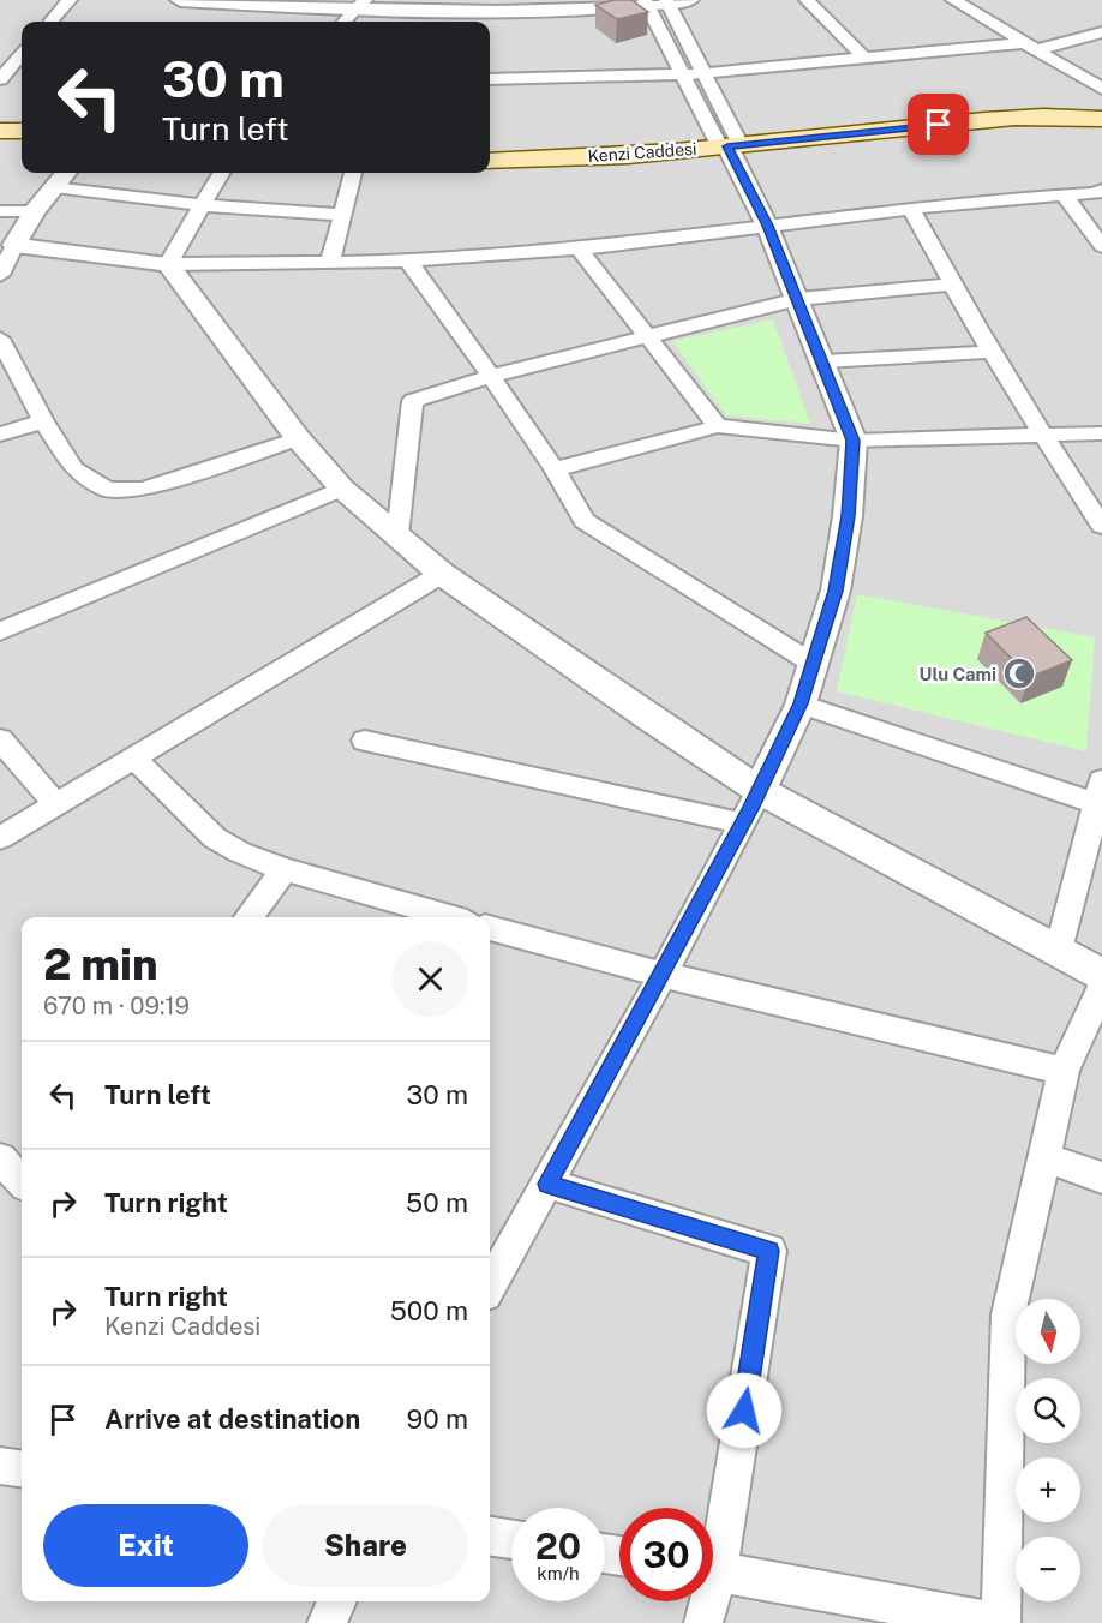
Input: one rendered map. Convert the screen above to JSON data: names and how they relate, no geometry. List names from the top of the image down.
{
  "streets": {
    "main road": ["Kenzi Caddesi"]
  },
  "places": {
    "mosque": ["Ulu Cami"]
  },
  "north": "bottom",
  "page": {
    "turn": ["30 m", "Turn left"],
    "heading": ["2 min", "670 m · 09:19"],
    "list": [
      {
        "name": "Turn left",
        "value": "30 m"
      },
      {
        "name": "Turn right",
        "value": "50 m"
      },
      {
        "name": "Turn right",
        "note": "Kenzi Caddesi",
        "value": "500 m"
      },
      {
        "name": "Arrive at destination",
        "value": "90 m"
      }
    ],
    "map_buttons": ["+", "−"],
    "buttons": ["Exit", "Share"],
    "speed": "20 km/h",
    "limit": "30"
  }
}
